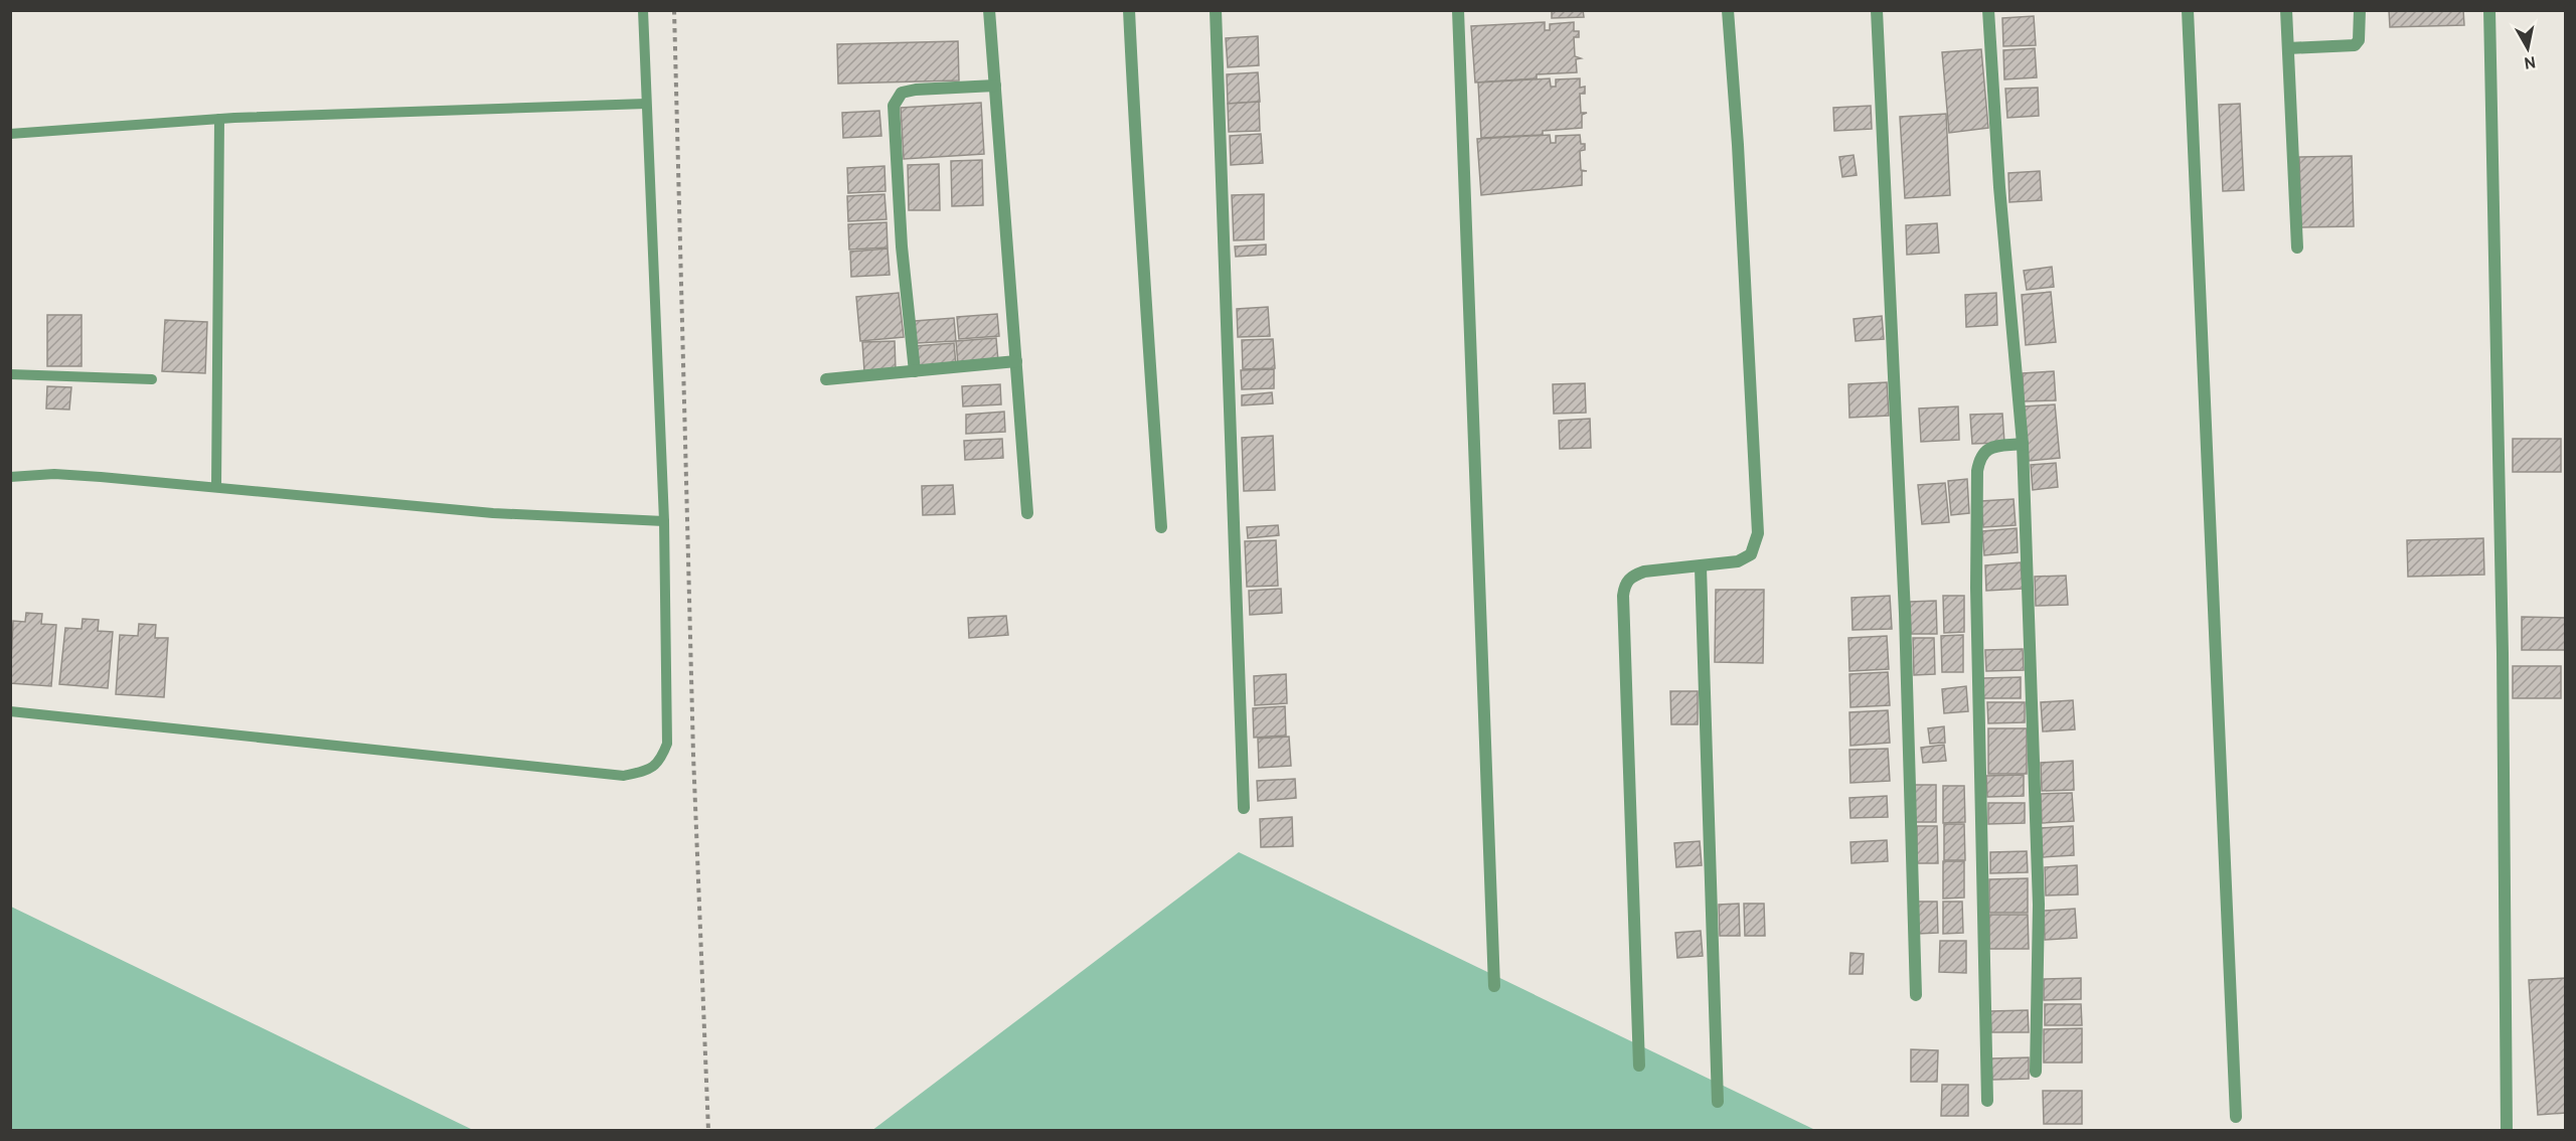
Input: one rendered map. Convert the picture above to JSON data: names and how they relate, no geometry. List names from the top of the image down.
{
  "north": "bottom"
}
